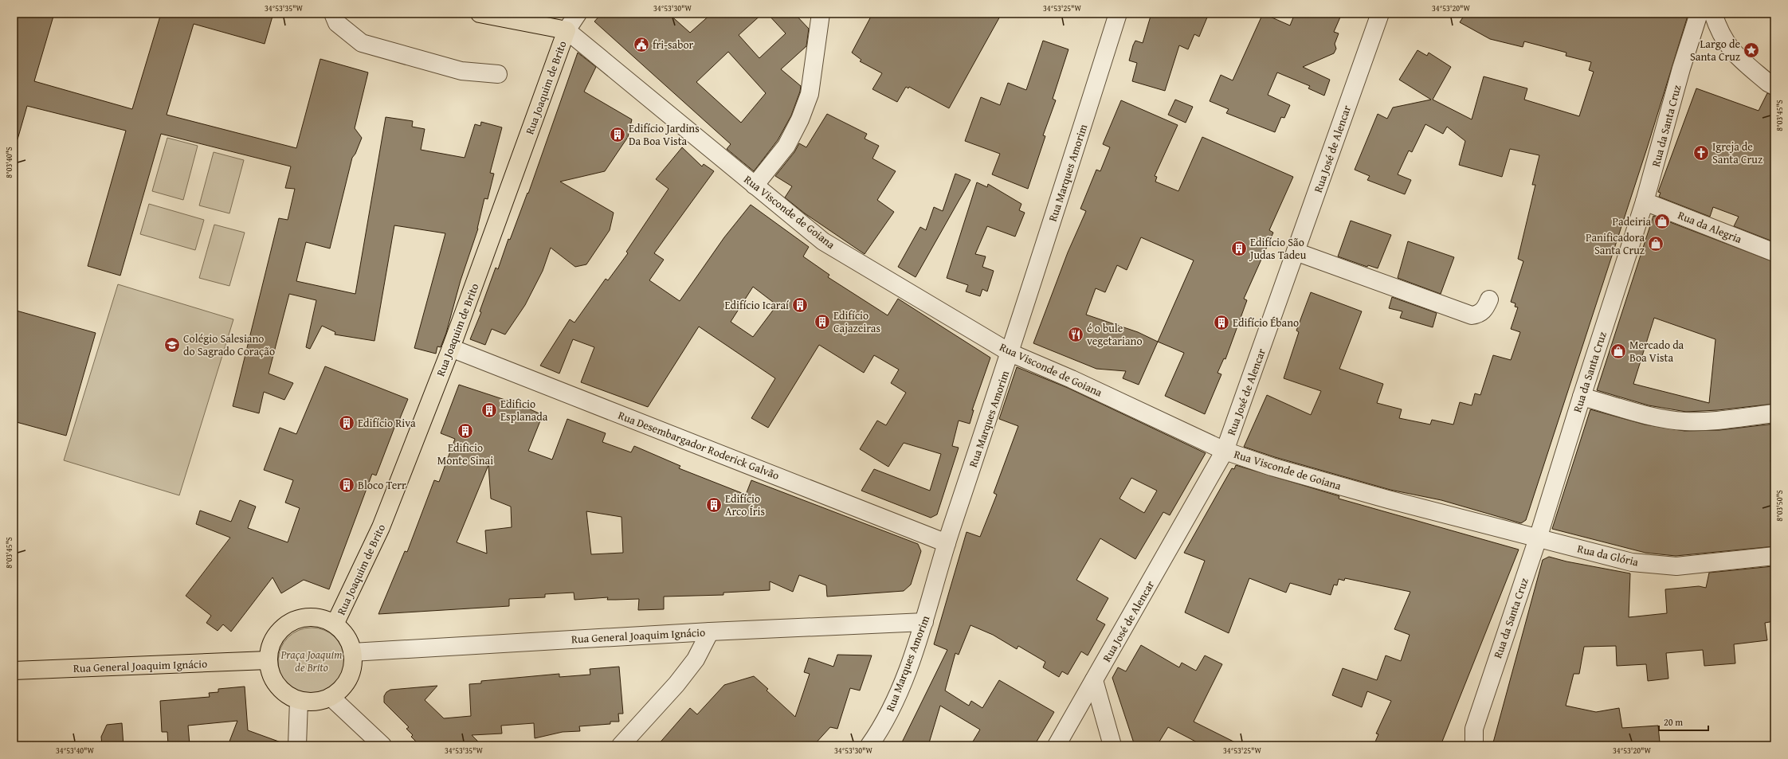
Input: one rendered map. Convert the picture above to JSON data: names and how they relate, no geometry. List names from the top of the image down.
{
  "streets": {
    "main road": ["Rua Joaquim de Brito", "Rua General Joaquim Ignácio"],
    "street": [
      "Rua da Santa Cruz",
      "Rua José de Alencar",
      "Rua Marques Amorim",
      "Rua Visconde de Goiana",
      "Rua da Alegria",
      "Rua Desembargador Roderick Galvão",
      "Rua da Glória"
    ]
  },
  "crossings": [
    ["Rua Joaquim de Brito", "Rua Visconde de Goiana"],
    ["Rua Joaquim de Brito", "Rua Desembargador Roderick Galvão"],
    ["Rua Joaquim de Brito", "Rua General Joaquim Ignácio"],
    ["Rua da Santa Cruz", "Rua Visconde de Goiana"],
    ["Rua da Santa Cruz", "Rua da Alegria"],
    ["Rua da Santa Cruz", "Rua da Glória"],
    ["Rua José de Alencar", "Rua Visconde de Goiana"],
    ["Rua Marques Amorim", "Rua Visconde de Goiana"],
    ["Rua Marques Amorim", "Rua Desembargador Roderick Galvão"],
    ["Rua Marques Amorim", "Rua General Joaquim Ignácio"],
    ["Rua Visconde de Goiana", "Rua da Glória"]
  ],
  "parks": ["Praça Joaquim de Brito"],
  "places": {
    "public building": ["fri-sabor"],
    "place": ["Largo de Santa Cruz"],
    "building": [
      "Edifício Jardins Da Boa Vista",
      "Edifício São Judas Tadeu",
      "Edifício Icaraí",
      "Edifício Cajazeiras",
      "Edifício Ébano",
      "Edificio Esplanada",
      "Edifício Riva",
      "Edificio Monte Sinai",
      "Bloco Terr",
      "Edifício Arco Íris"
    ],
    "church": ["Igreja de Santa Cruz"],
    "shop": ["Padeiria", "Panificadora Santa Cruz", "Mercado da Boa Vista"],
    "restaurant": ["é o bule vegetariano"],
    "school or university": ["Colégio Salesiano do Sagrado Coração"]
  },
  "scale_bar": "20 m",
  "coordinates": [
    "34°53'35\"W",
    "34°53'30\"W",
    "34°53'25\"W",
    "34°53'20\"W",
    "8°03'45\"S",
    "8°03'40\"S",
    "8°03'50\"S",
    "34°53'40\"W"
  ]
}
